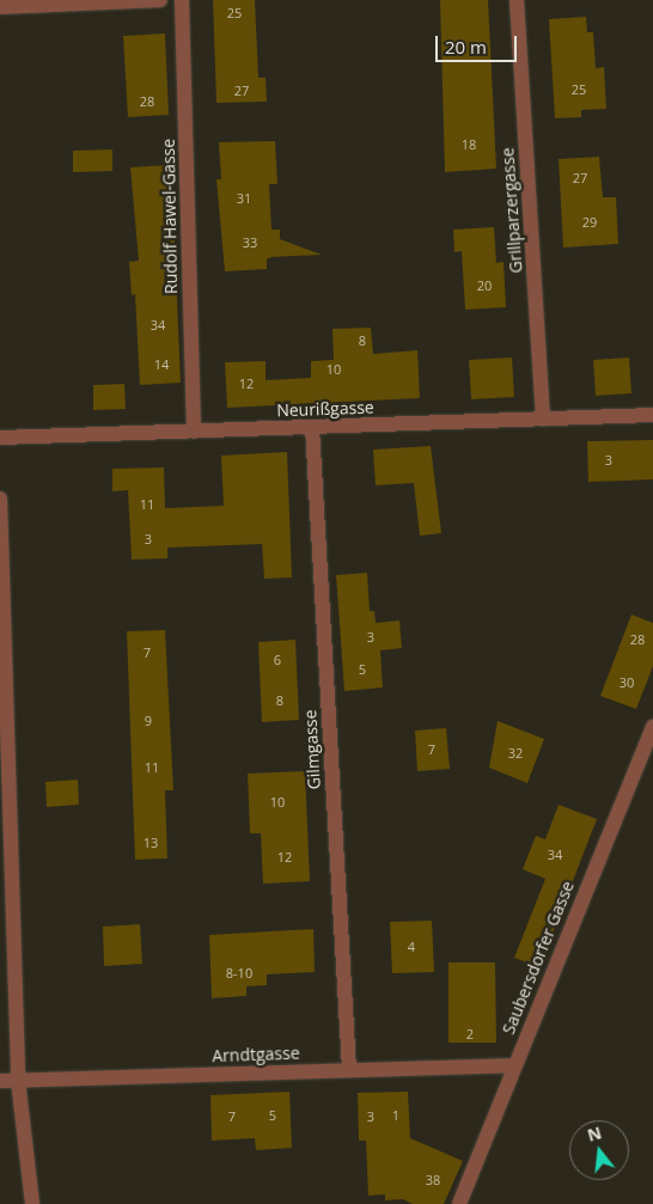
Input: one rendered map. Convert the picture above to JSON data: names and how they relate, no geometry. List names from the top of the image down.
{
  "streets": {
    "street": [
      "Grillparzergasse",
      "Rudolf Hawel-Gasse",
      "Neurißgasse",
      "Gilmgasse",
      "Saubersdorfer Gasse",
      "Arndtgasse"
    ]
  },
  "crossings": [
    ["Grillparzergasse", "Neurißgasse"],
    ["Rudolf Hawel-Gasse", "Neurißgasse"],
    ["Neurißgasse", "Gilmgasse"],
    ["Gilmgasse", "Arndtgasse"],
    ["Saubersdorfer Gasse", "Arndtgasse"]
  ],
  "house_numbers": [
    "25",
    "25",
    "27",
    "28",
    "18",
    "27",
    "31",
    "29",
    "33",
    "20",
    "34",
    "8",
    "14",
    "10",
    "12",
    "3",
    "11",
    "3",
    "3",
    "28",
    "7",
    "6",
    "5",
    "30",
    "8",
    "9",
    "7",
    "32",
    "11",
    "10",
    "13",
    "34",
    "12",
    "4",
    "8-10",
    "2",
    "5",
    "1",
    "7",
    "3",
    "38"
  ],
  "scale_bar": "20 m",
  "north": "top"
}
